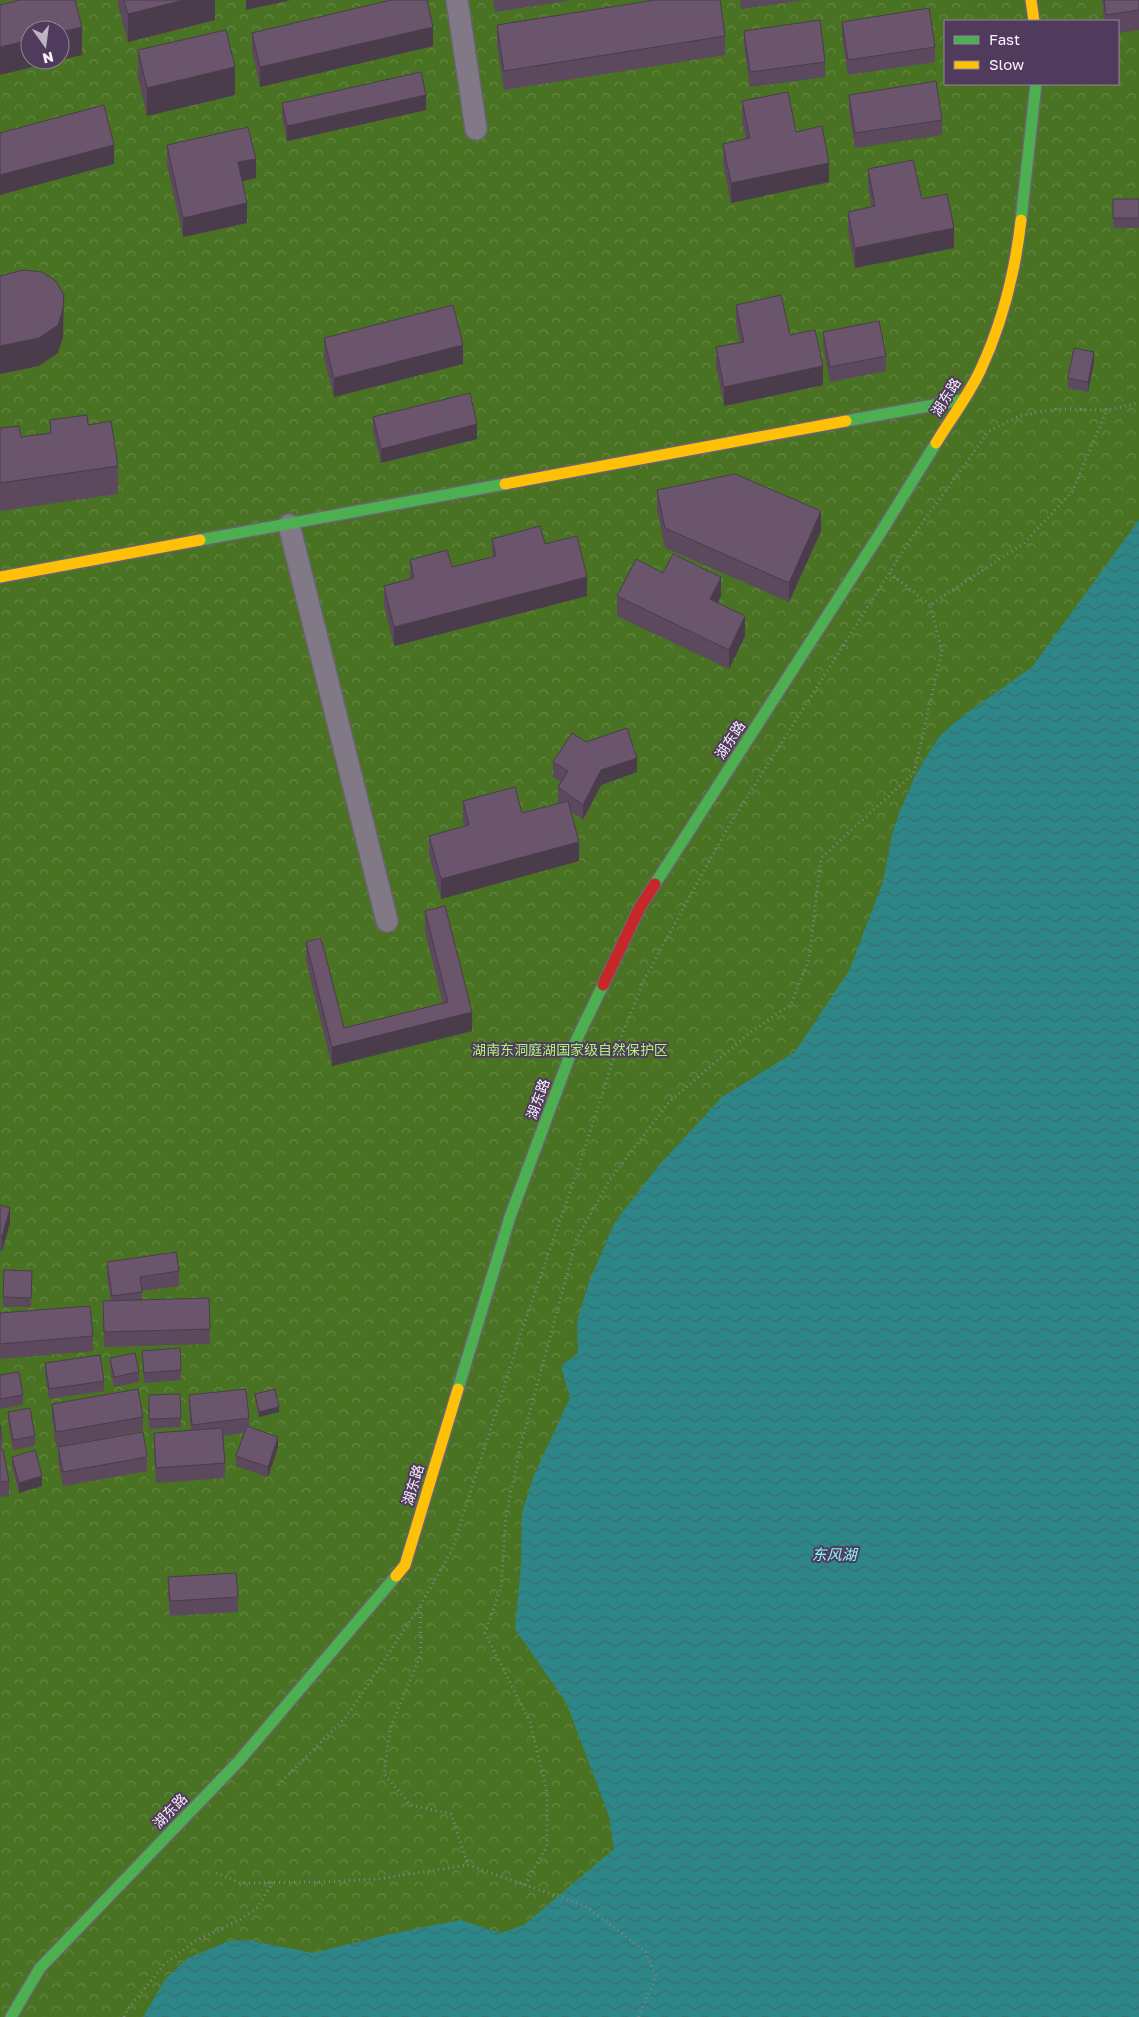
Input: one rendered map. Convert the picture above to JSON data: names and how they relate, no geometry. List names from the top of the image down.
{
  "streets": {
    "street": ["湖东路"]
  },
  "water": ["东风湖"],
  "parks": ["湖南东洞庭湖国家级自然保护区"],
  "legend": ["Fast", "Slow"],
  "north": "bottom"
}
